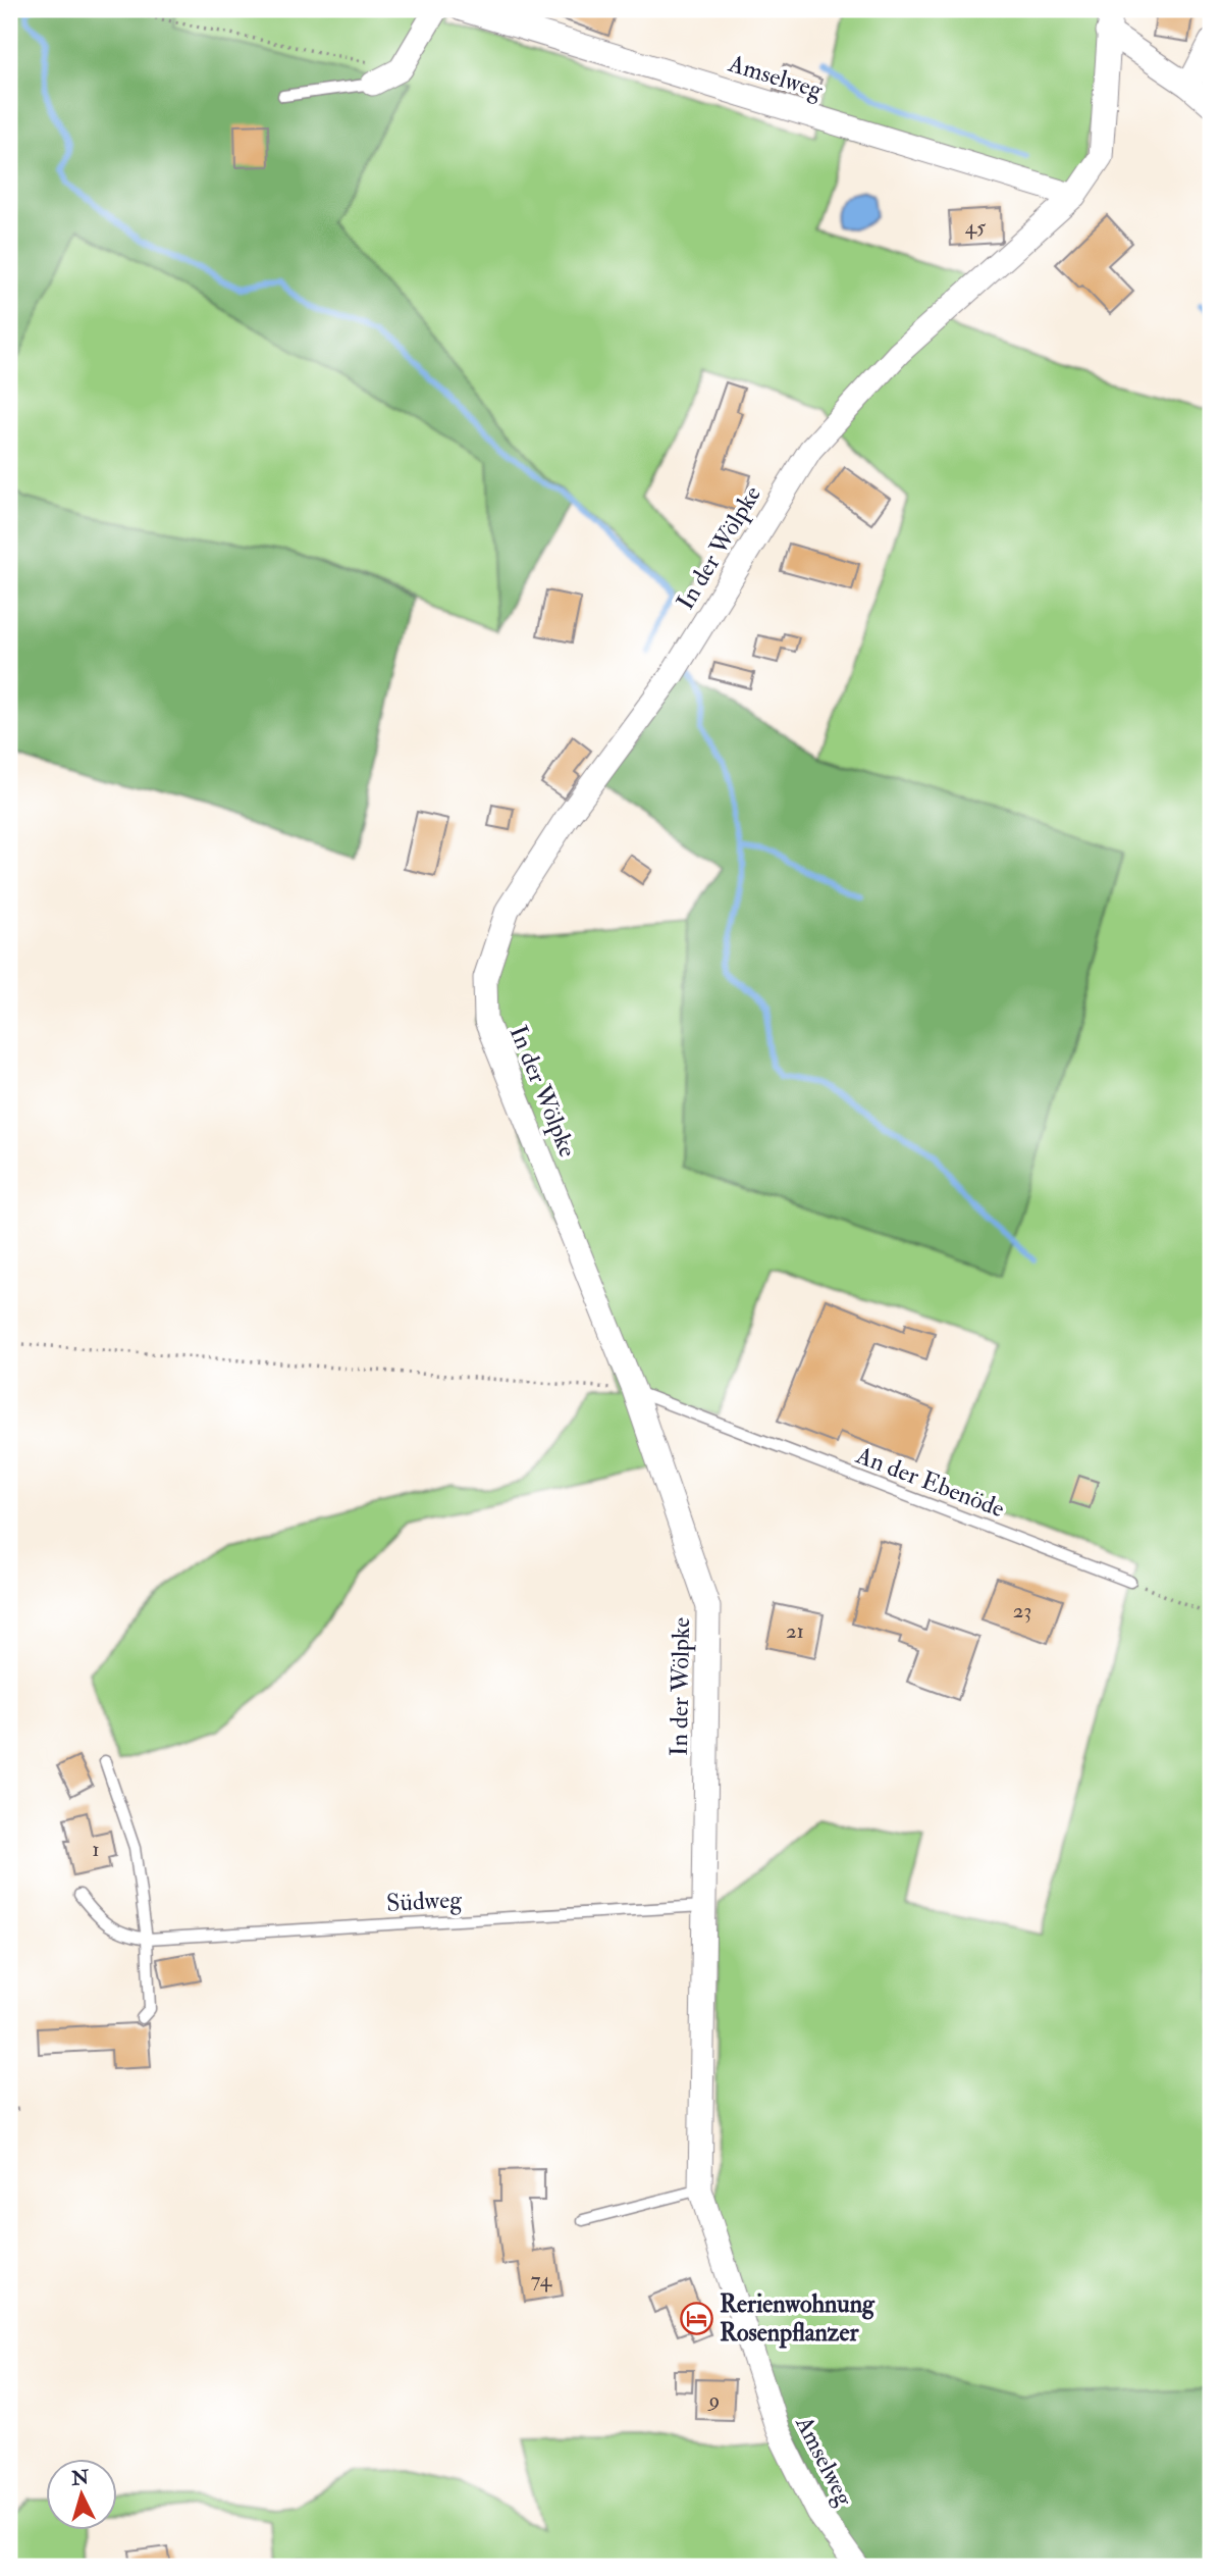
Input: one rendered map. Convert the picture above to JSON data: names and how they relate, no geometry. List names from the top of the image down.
{
  "streets": {
    "street": ["Amselweg", "In der Wölpke"],
    "lane": ["An der Ebenöde", "Südweg"]
  },
  "crossings": [
    ["Amselweg", "In der Wölpke"],
    ["In der Wölpke", "An der Ebenöde"],
    ["In der Wölpke", "Südweg"]
  ],
  "places": {
    "hotel": ["Rerienwohnung Rosenpflanzer"]
  },
  "house_numbers": [
    "45",
    "23",
    "21",
    "1",
    "74",
    "9"
  ],
  "north": "top"
}
